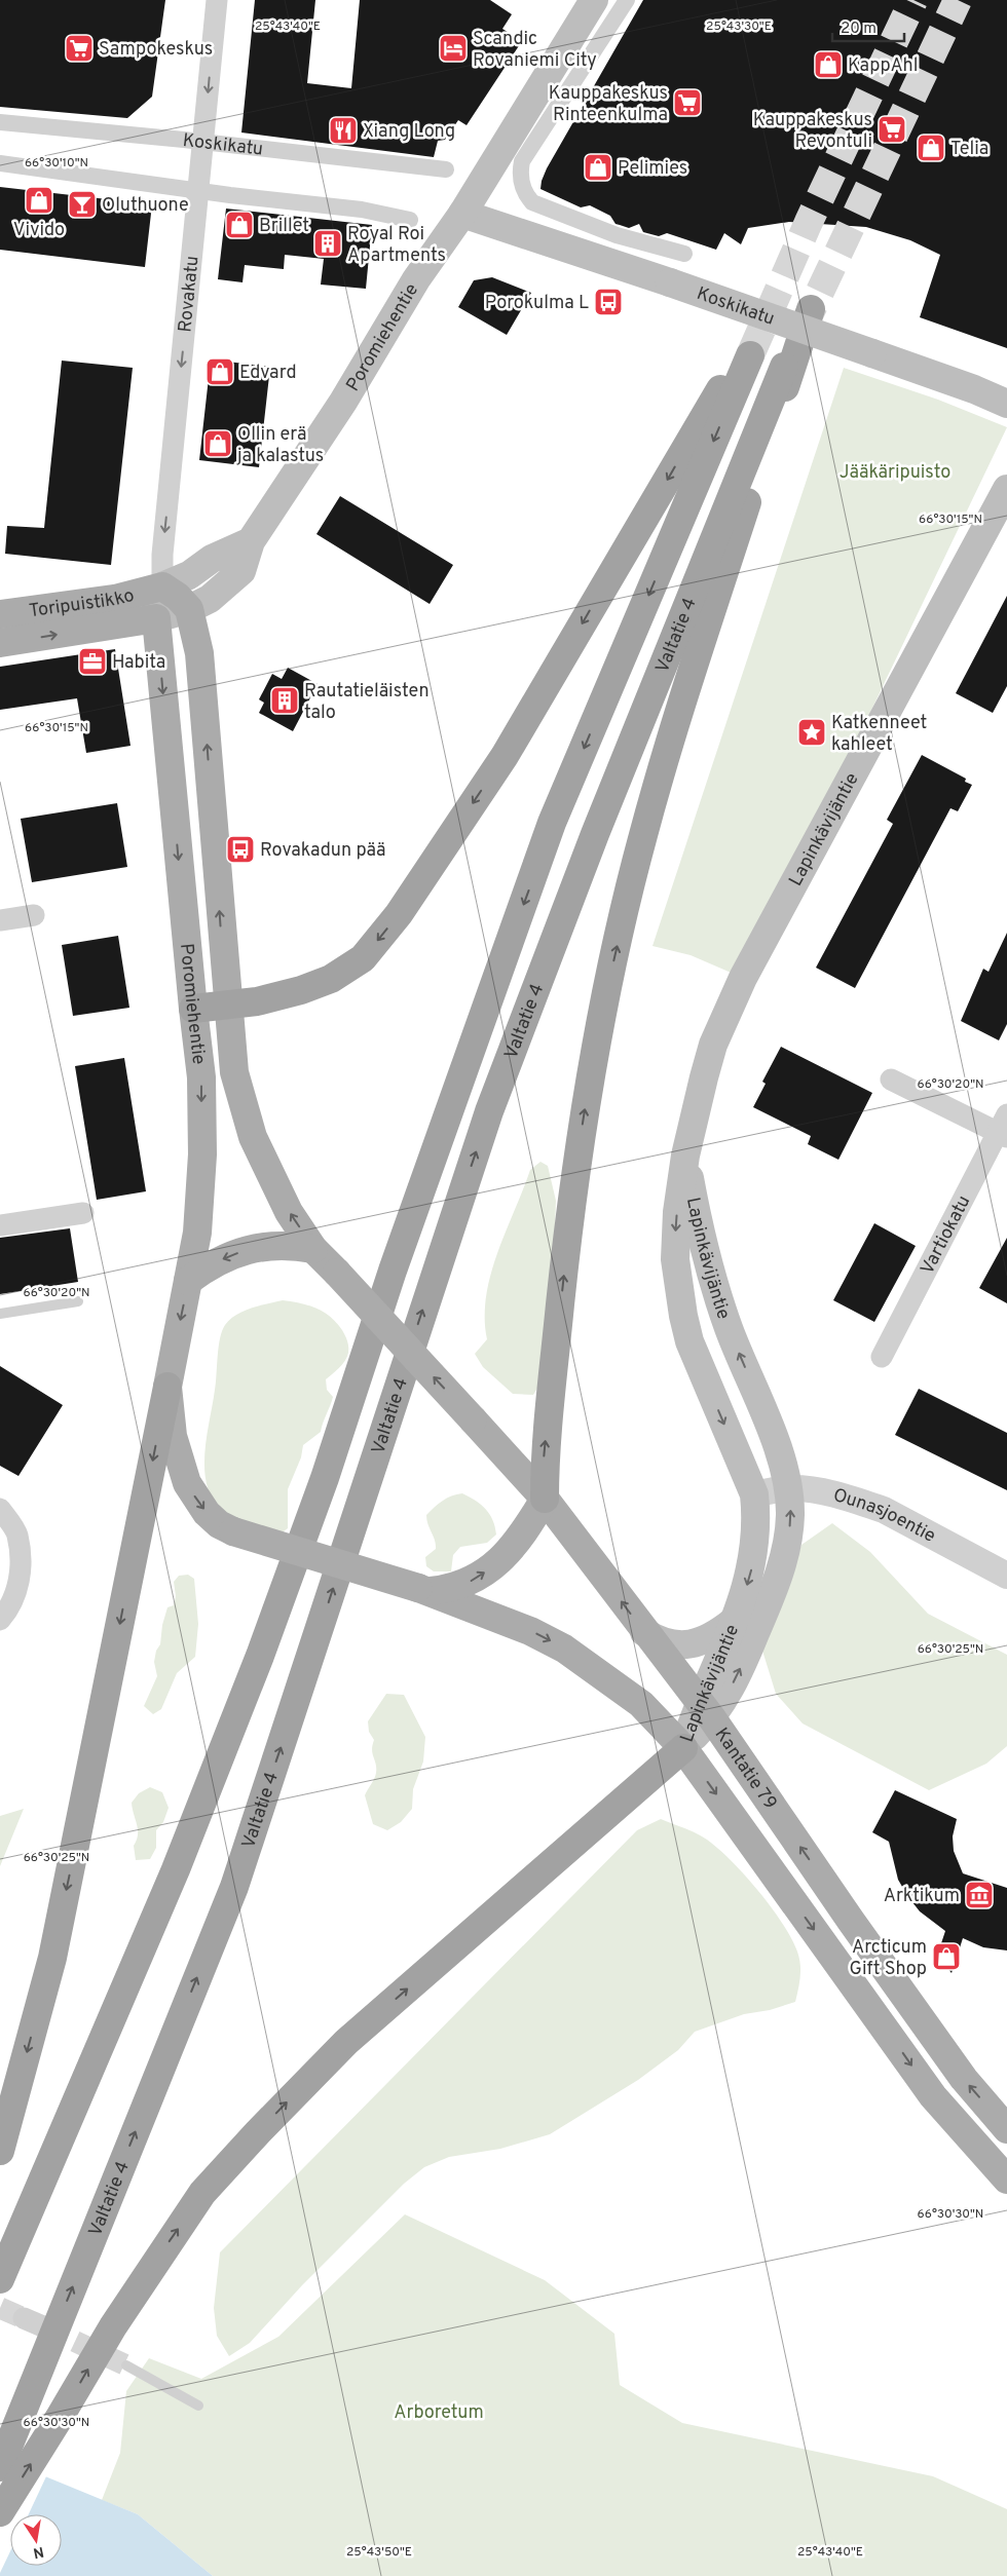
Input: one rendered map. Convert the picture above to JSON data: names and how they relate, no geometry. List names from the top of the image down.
{
  "streets": {
    "highway": ["Valtatie 4"],
    "main road": [
      "Koskikatu",
      "Poromiehentie",
      "Toripuistikko",
      "Lapinkävijäntie",
      "Kantatie 79"
    ],
    "street": ["Rovakatu", "Vartiokatu", "Ounasjoentie"]
  },
  "crossings": [
    ["Koskikatu", "Rovakatu"],
    ["Koskikatu", "Poromiehentie"],
    ["Rovakatu", "Poromiehentie"],
    ["Rovakatu", "Toripuistikko"],
    ["Poromiehentie", "Toripuistikko"],
    ["Poromiehentie", "Kantatie 79"],
    ["Lapinkävijäntie", "Ounasjoentie"],
    ["Lapinkävijäntie", "Kantatie 79"]
  ],
  "one_way": ["Rovakatu"],
  "parks": ["Jääkäripuisto", "Arboretum"],
  "places": {
    "supermarket": ["Sampokeskus", "Kauppakeskus Rinteenkulma", "Kauppakeskus Revontuli"],
    "hotel": ["Scandic Rovaniemi City"],
    "shop": [
      "KappAhl",
      "Telia",
      "Pelimies",
      "Vivido",
      "Brillet",
      "Edvard",
      "Ollin erä ja kalastus",
      "Arcticum Gift Shop"
    ],
    "restaurant": ["Xiang Long"],
    "bar": ["Oluthuone"],
    "building": ["Royal Roi Apartments", "Rautatieläisten talo"],
    "bus stop": ["Porokulma L", "Rovakadun pää"],
    "office": ["Habita"],
    "place": ["Katkenneet kahleet"],
    "museum": ["Arktikum"]
  },
  "scale_bar": "20 m",
  "north": "bottom",
  "coordinates": [
    "25°43'40\"E",
    "25°43'30\"E",
    "66°30'10\"N",
    "66°30'15\"N",
    "66°30'20\"N",
    "66°30'25\"N",
    "66°30'30\"N",
    "25°43'50\"E"
  ]
}
